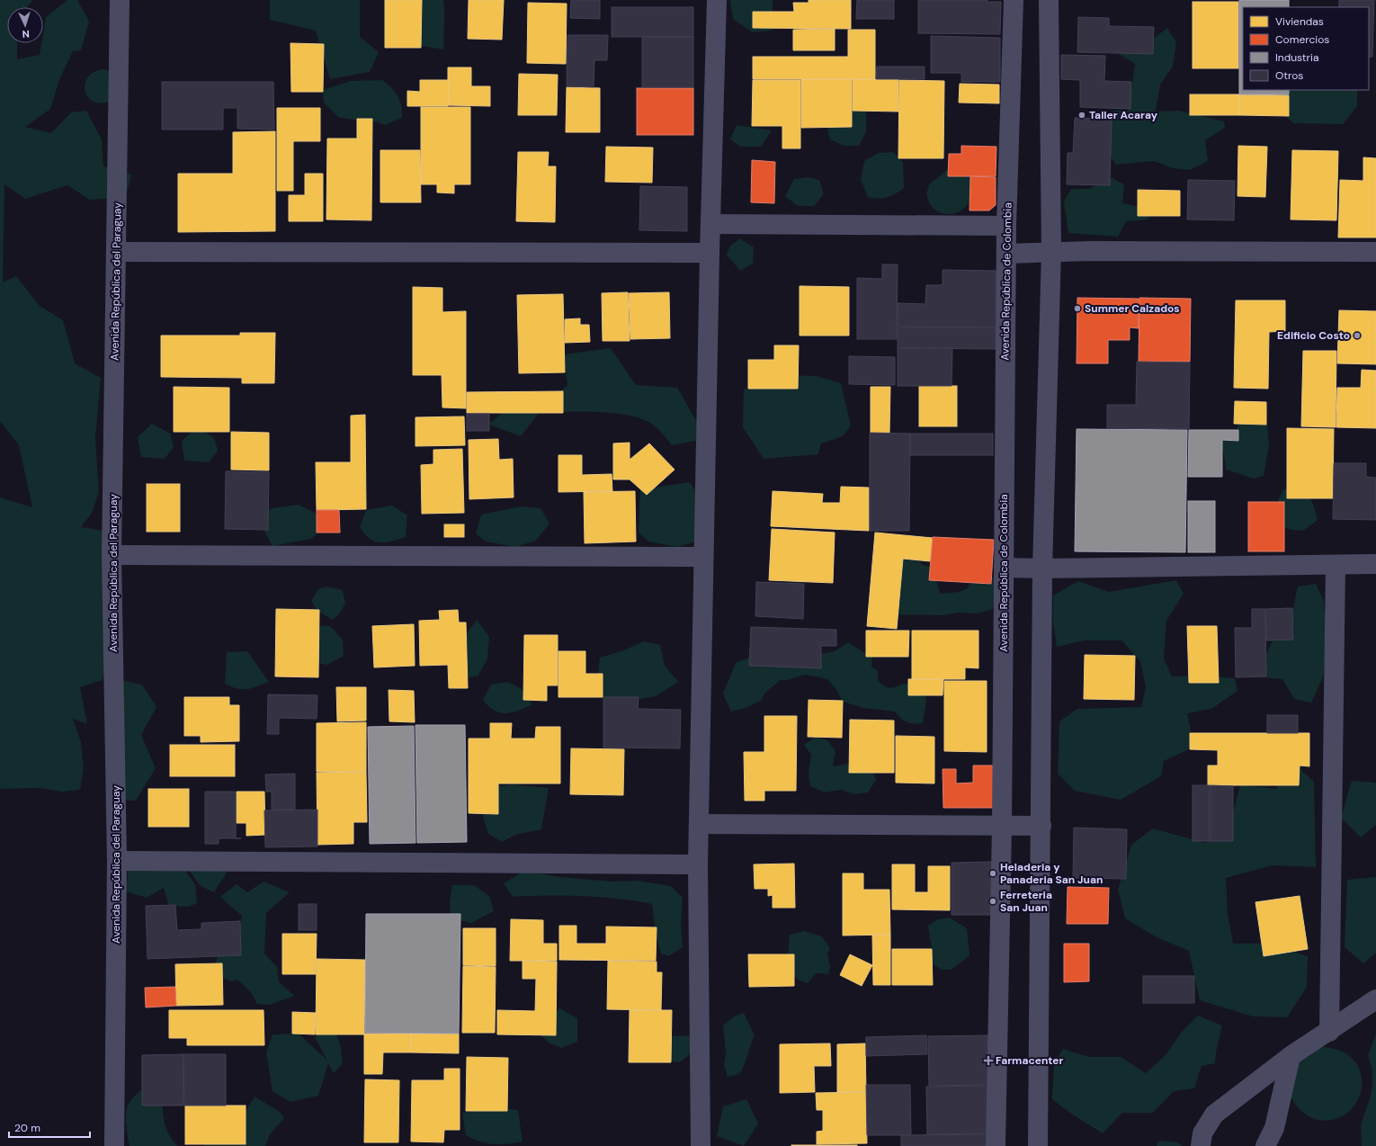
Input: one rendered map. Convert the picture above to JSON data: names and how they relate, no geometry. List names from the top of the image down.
{
  "streets": {
    "street": ["Avenida República del Paraguay", "Avenida República de Colombia"]
  },
  "places": {
    "other": [
      "Taller Acaray",
      "Summer Calzados",
      "Edificio Costo",
      "Heladeria y Panaderia San Juan",
      "Ferreteria San Juan"
    ],
    "health": ["Farmacenter"]
  },
  "legend": [
    "Viviendas",
    "Comercios",
    "Industria",
    "Otros"
  ],
  "scale_bar": "20 m",
  "north": "bottom"
}
